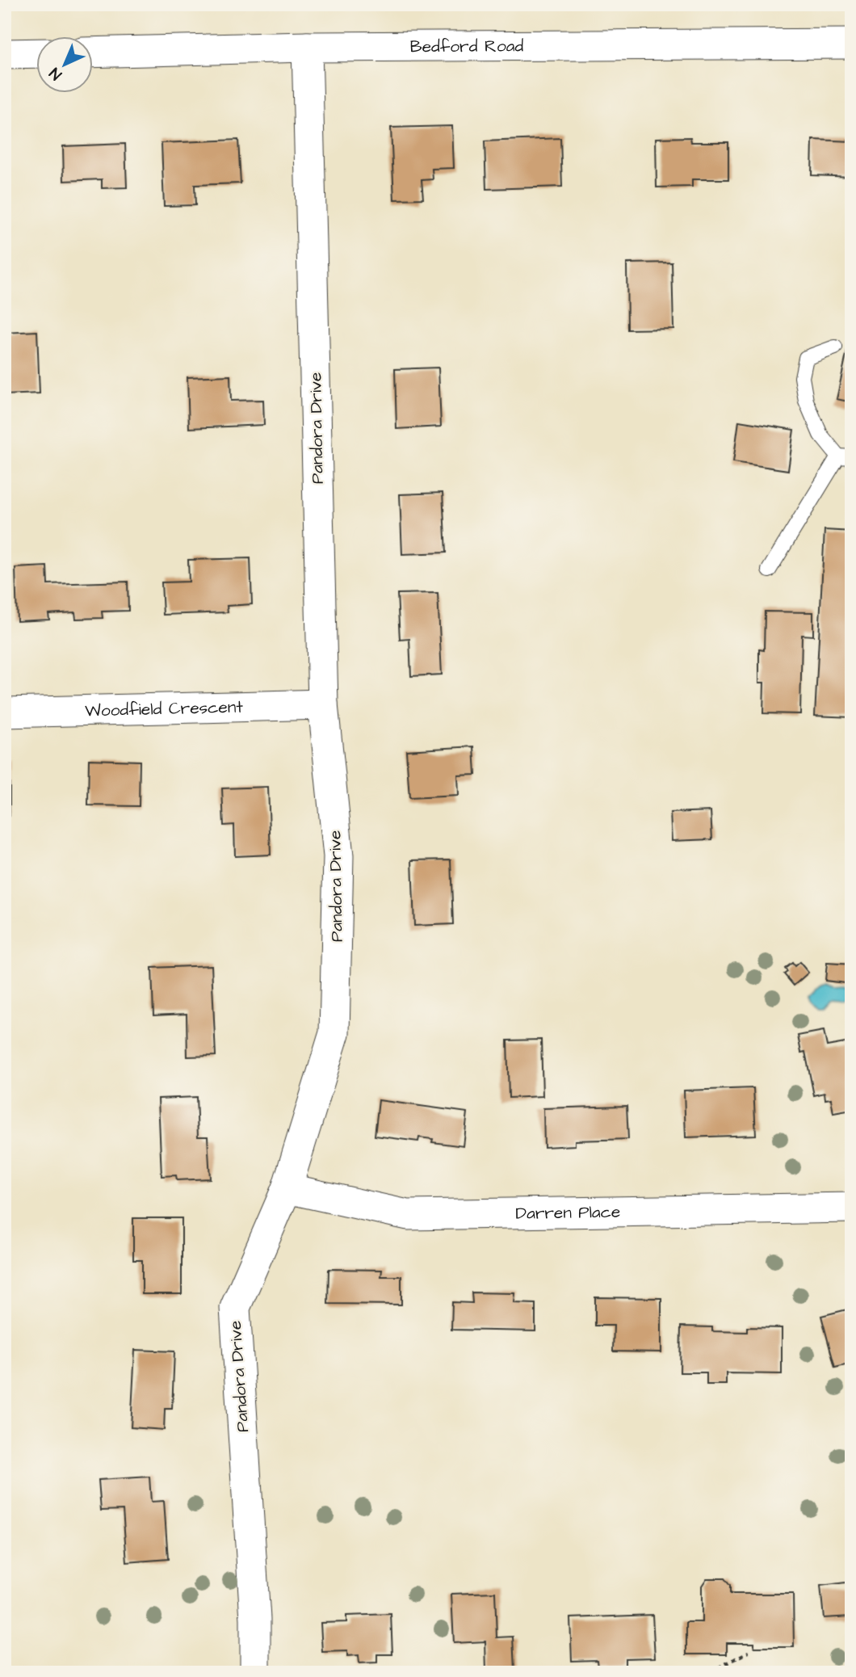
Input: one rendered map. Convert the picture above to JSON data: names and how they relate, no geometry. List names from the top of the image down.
{
  "streets": {
    "street": [
      "Bedford Road",
      "Pandora Drive",
      "Woodfield Crescent",
      "Darren Place"
    ]
  },
  "crossings": [
    ["Bedford Road", "Pandora Drive"],
    ["Pandora Drive", "Woodfield Crescent"],
    ["Pandora Drive", "Darren Place"]
  ],
  "north": "bottom left"
}
